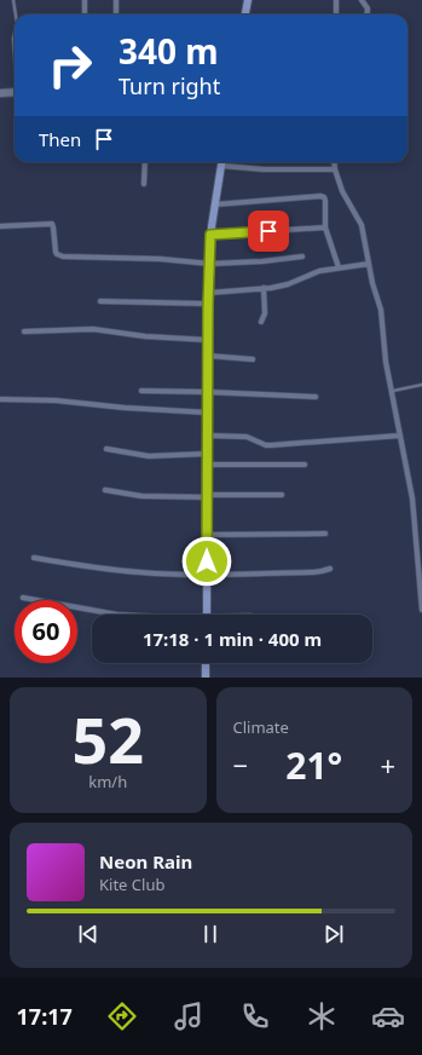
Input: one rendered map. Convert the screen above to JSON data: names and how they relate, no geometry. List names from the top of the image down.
{
  "page": {
    "turn": ["340 m", "Turn right"],
    "then": "Then",
    "limit": "60",
    "trip": "17:18 · 1 min · 400 m",
    "tile": [
      ["52", "km/h"],
      "Climate"
    ],
    "heat": ["−", "21°", "+"],
    "song": ["Neon Rain", "Kite Club"],
    "tabs": "17:17"
  }
}
